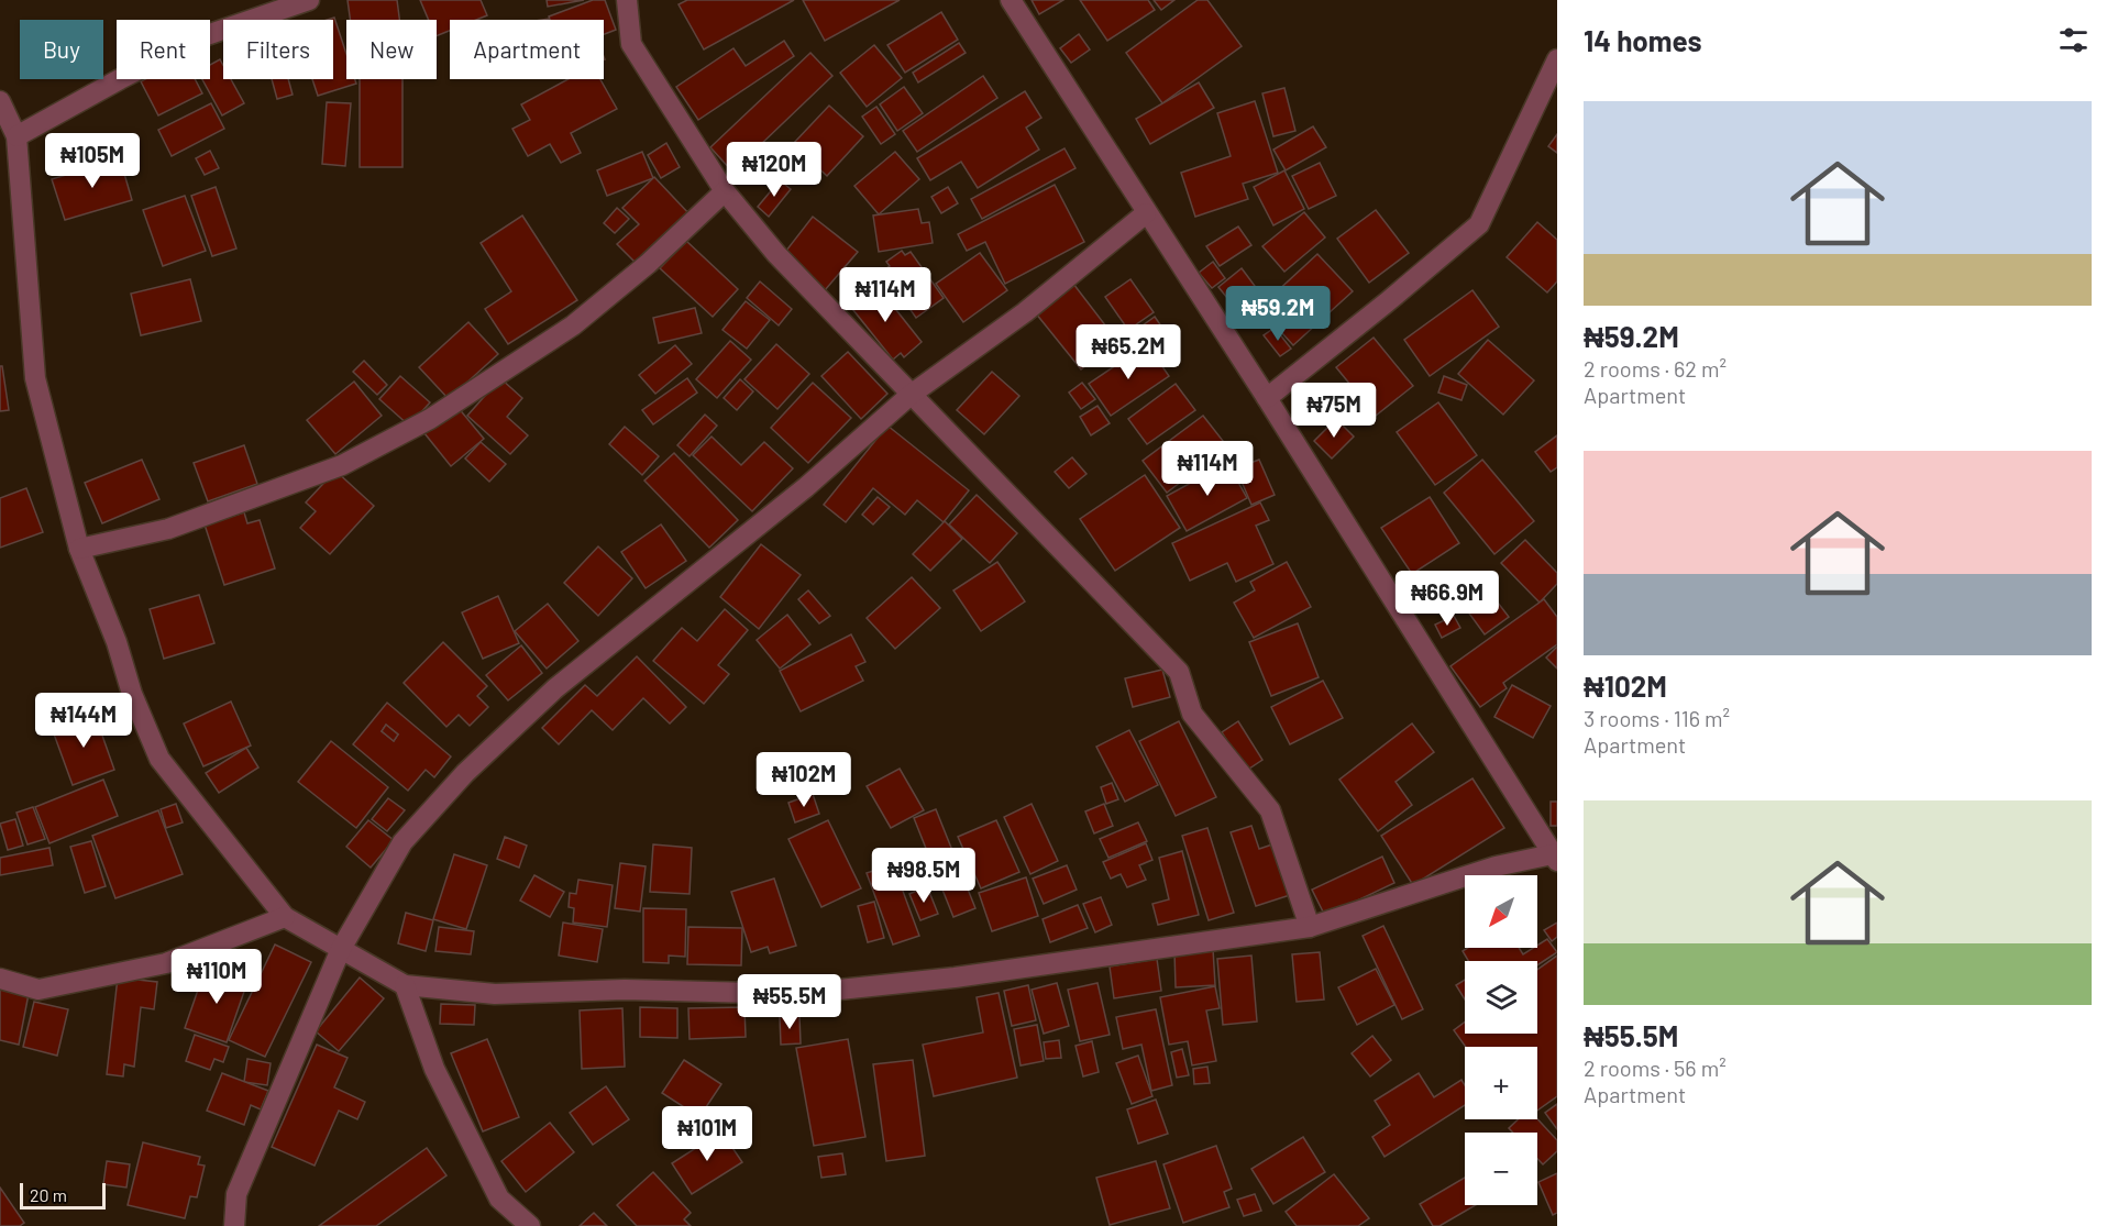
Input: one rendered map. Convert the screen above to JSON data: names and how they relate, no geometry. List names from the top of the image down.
{
  "scale_bar": "20 m",
  "north": "bottom left",
  "page": {
    "heading": "14 homes",
    "chip": [
      "Buy",
      "Rent",
      "Filters",
      "New",
      "Apartment"
    ],
    "list": [
      {
        "name": "₦59.2M",
        "note": "2 rooms · 62 m² · Apartment"
      },
      {
        "name": "₦102M",
        "note": "3 rooms · 116 m² · Apartment"
      },
      {
        "name": "₦55.5M",
        "note": "2 rooms · 56 m² · Apartment"
      }
    ],
    "price": [
      "₦105M",
      "₦120M",
      "₦114M",
      "₦59.2M",
      "₦65.2M",
      "₦75M",
      "₦114M",
      "₦66.9M",
      "₦144M",
      "₦102M",
      "₦98.5M",
      "₦110M",
      "₦55.5M",
      "₦101M"
    ],
    "map_buttons": ["+", "−"],
    "scale": "20 m"
  }
}
